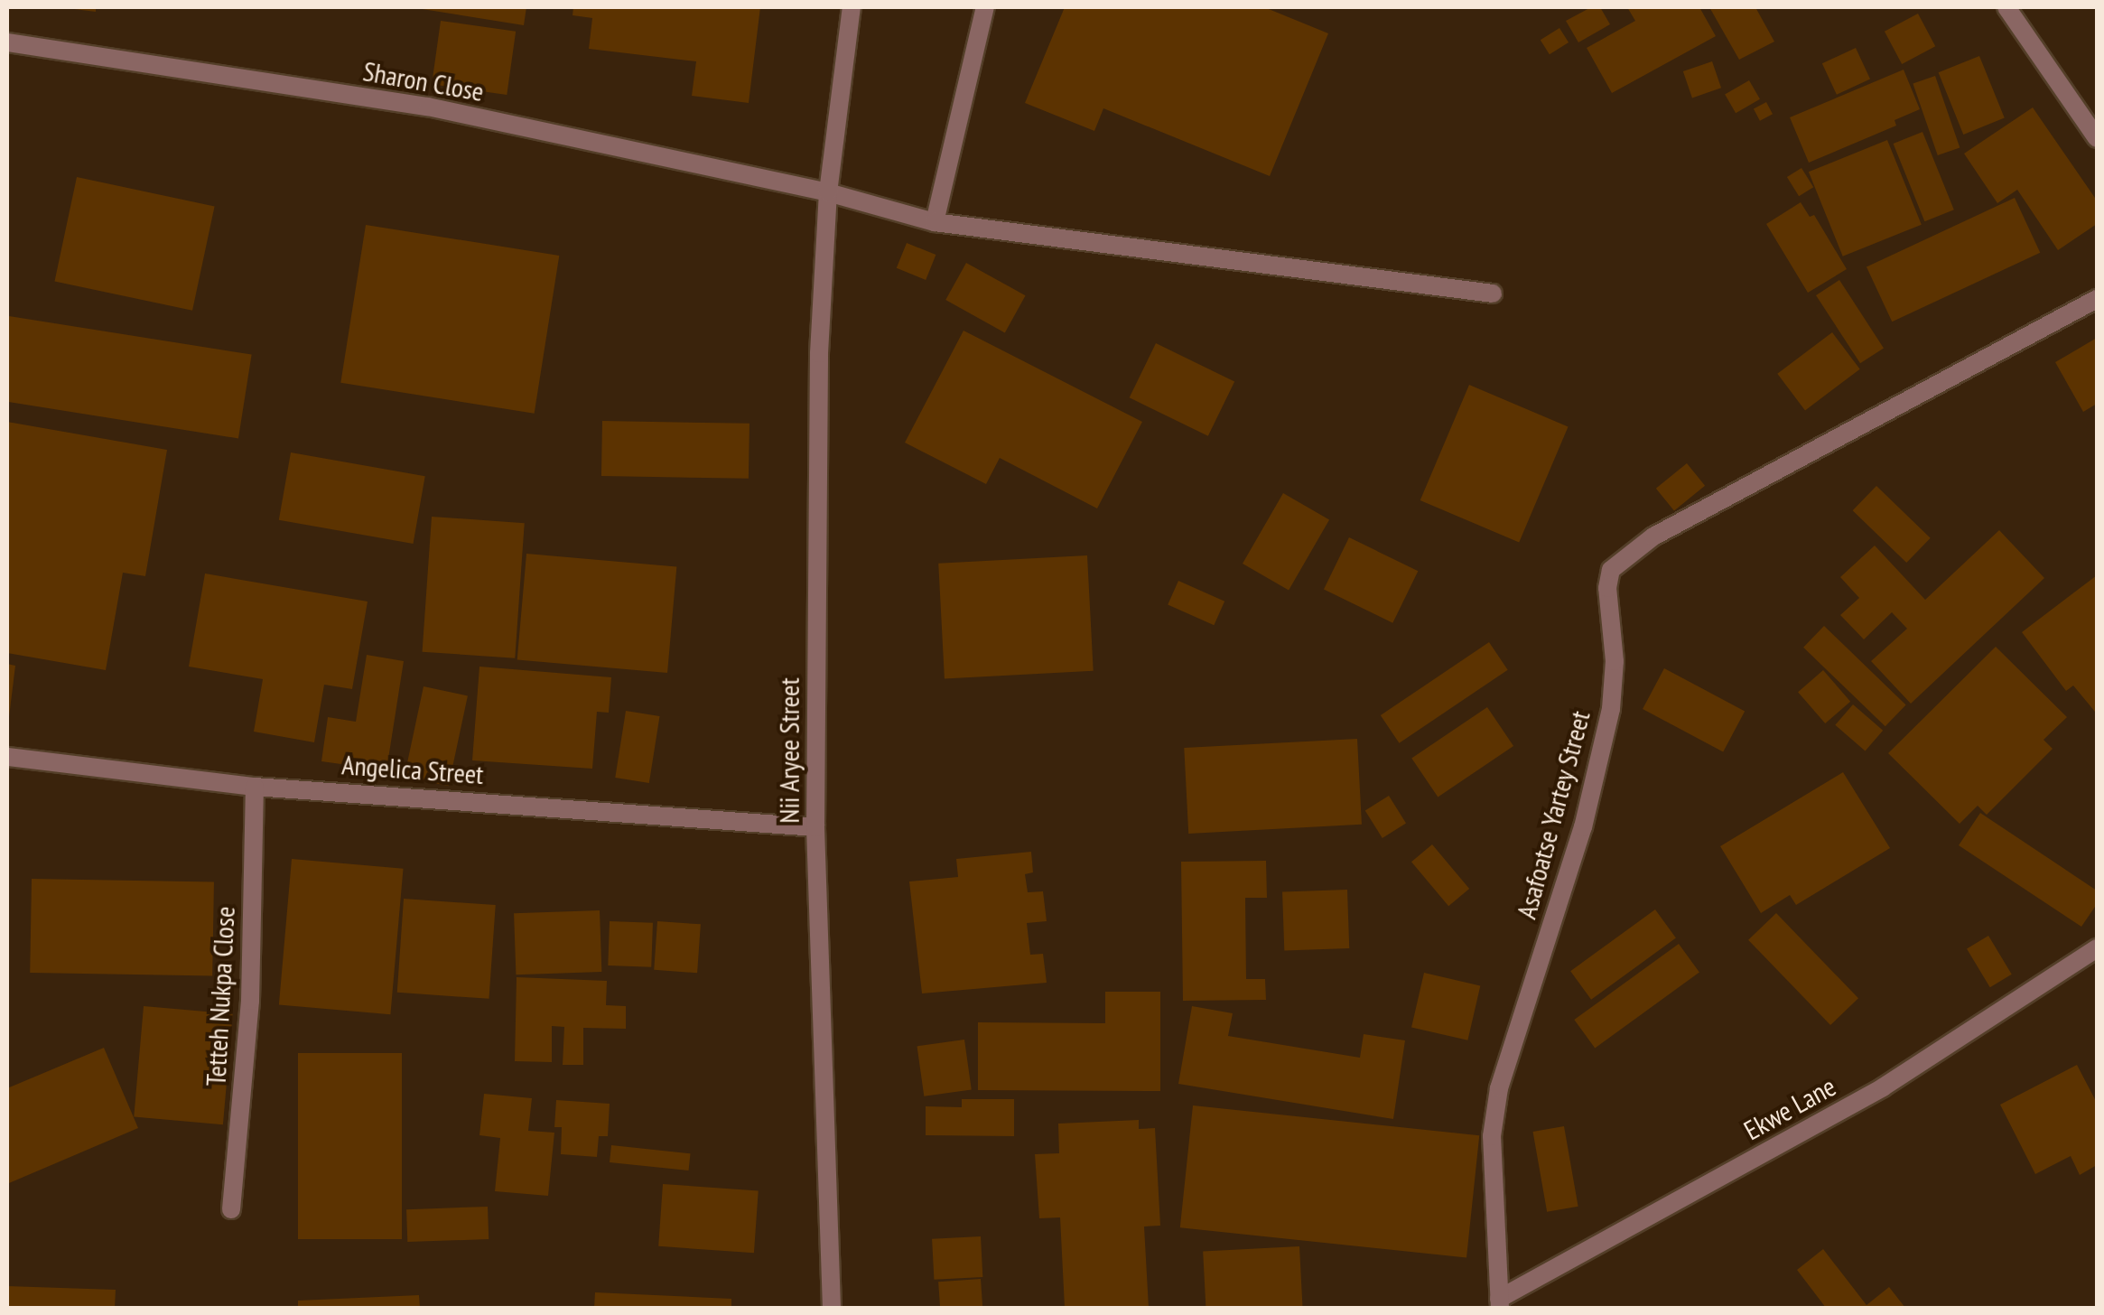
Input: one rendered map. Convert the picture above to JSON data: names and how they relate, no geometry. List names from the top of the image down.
{
  "streets": {
    "street": [
      "Sharon Close",
      "Nii Aryee Street",
      "Angelica Street",
      "Asafoatse Yartey Street",
      "Tetteh Nukpa Close",
      "Ekwe Lane"
    ]
  },
  "crossings": [
    ["Sharon Close", "Nii Aryee Street"],
    ["Nii Aryee Street", "Angelica Street"],
    ["Angelica Street", "Tetteh Nukpa Close"],
    ["Asafoatse Yartey Street", "Ekwe Lane"]
  ]
}
